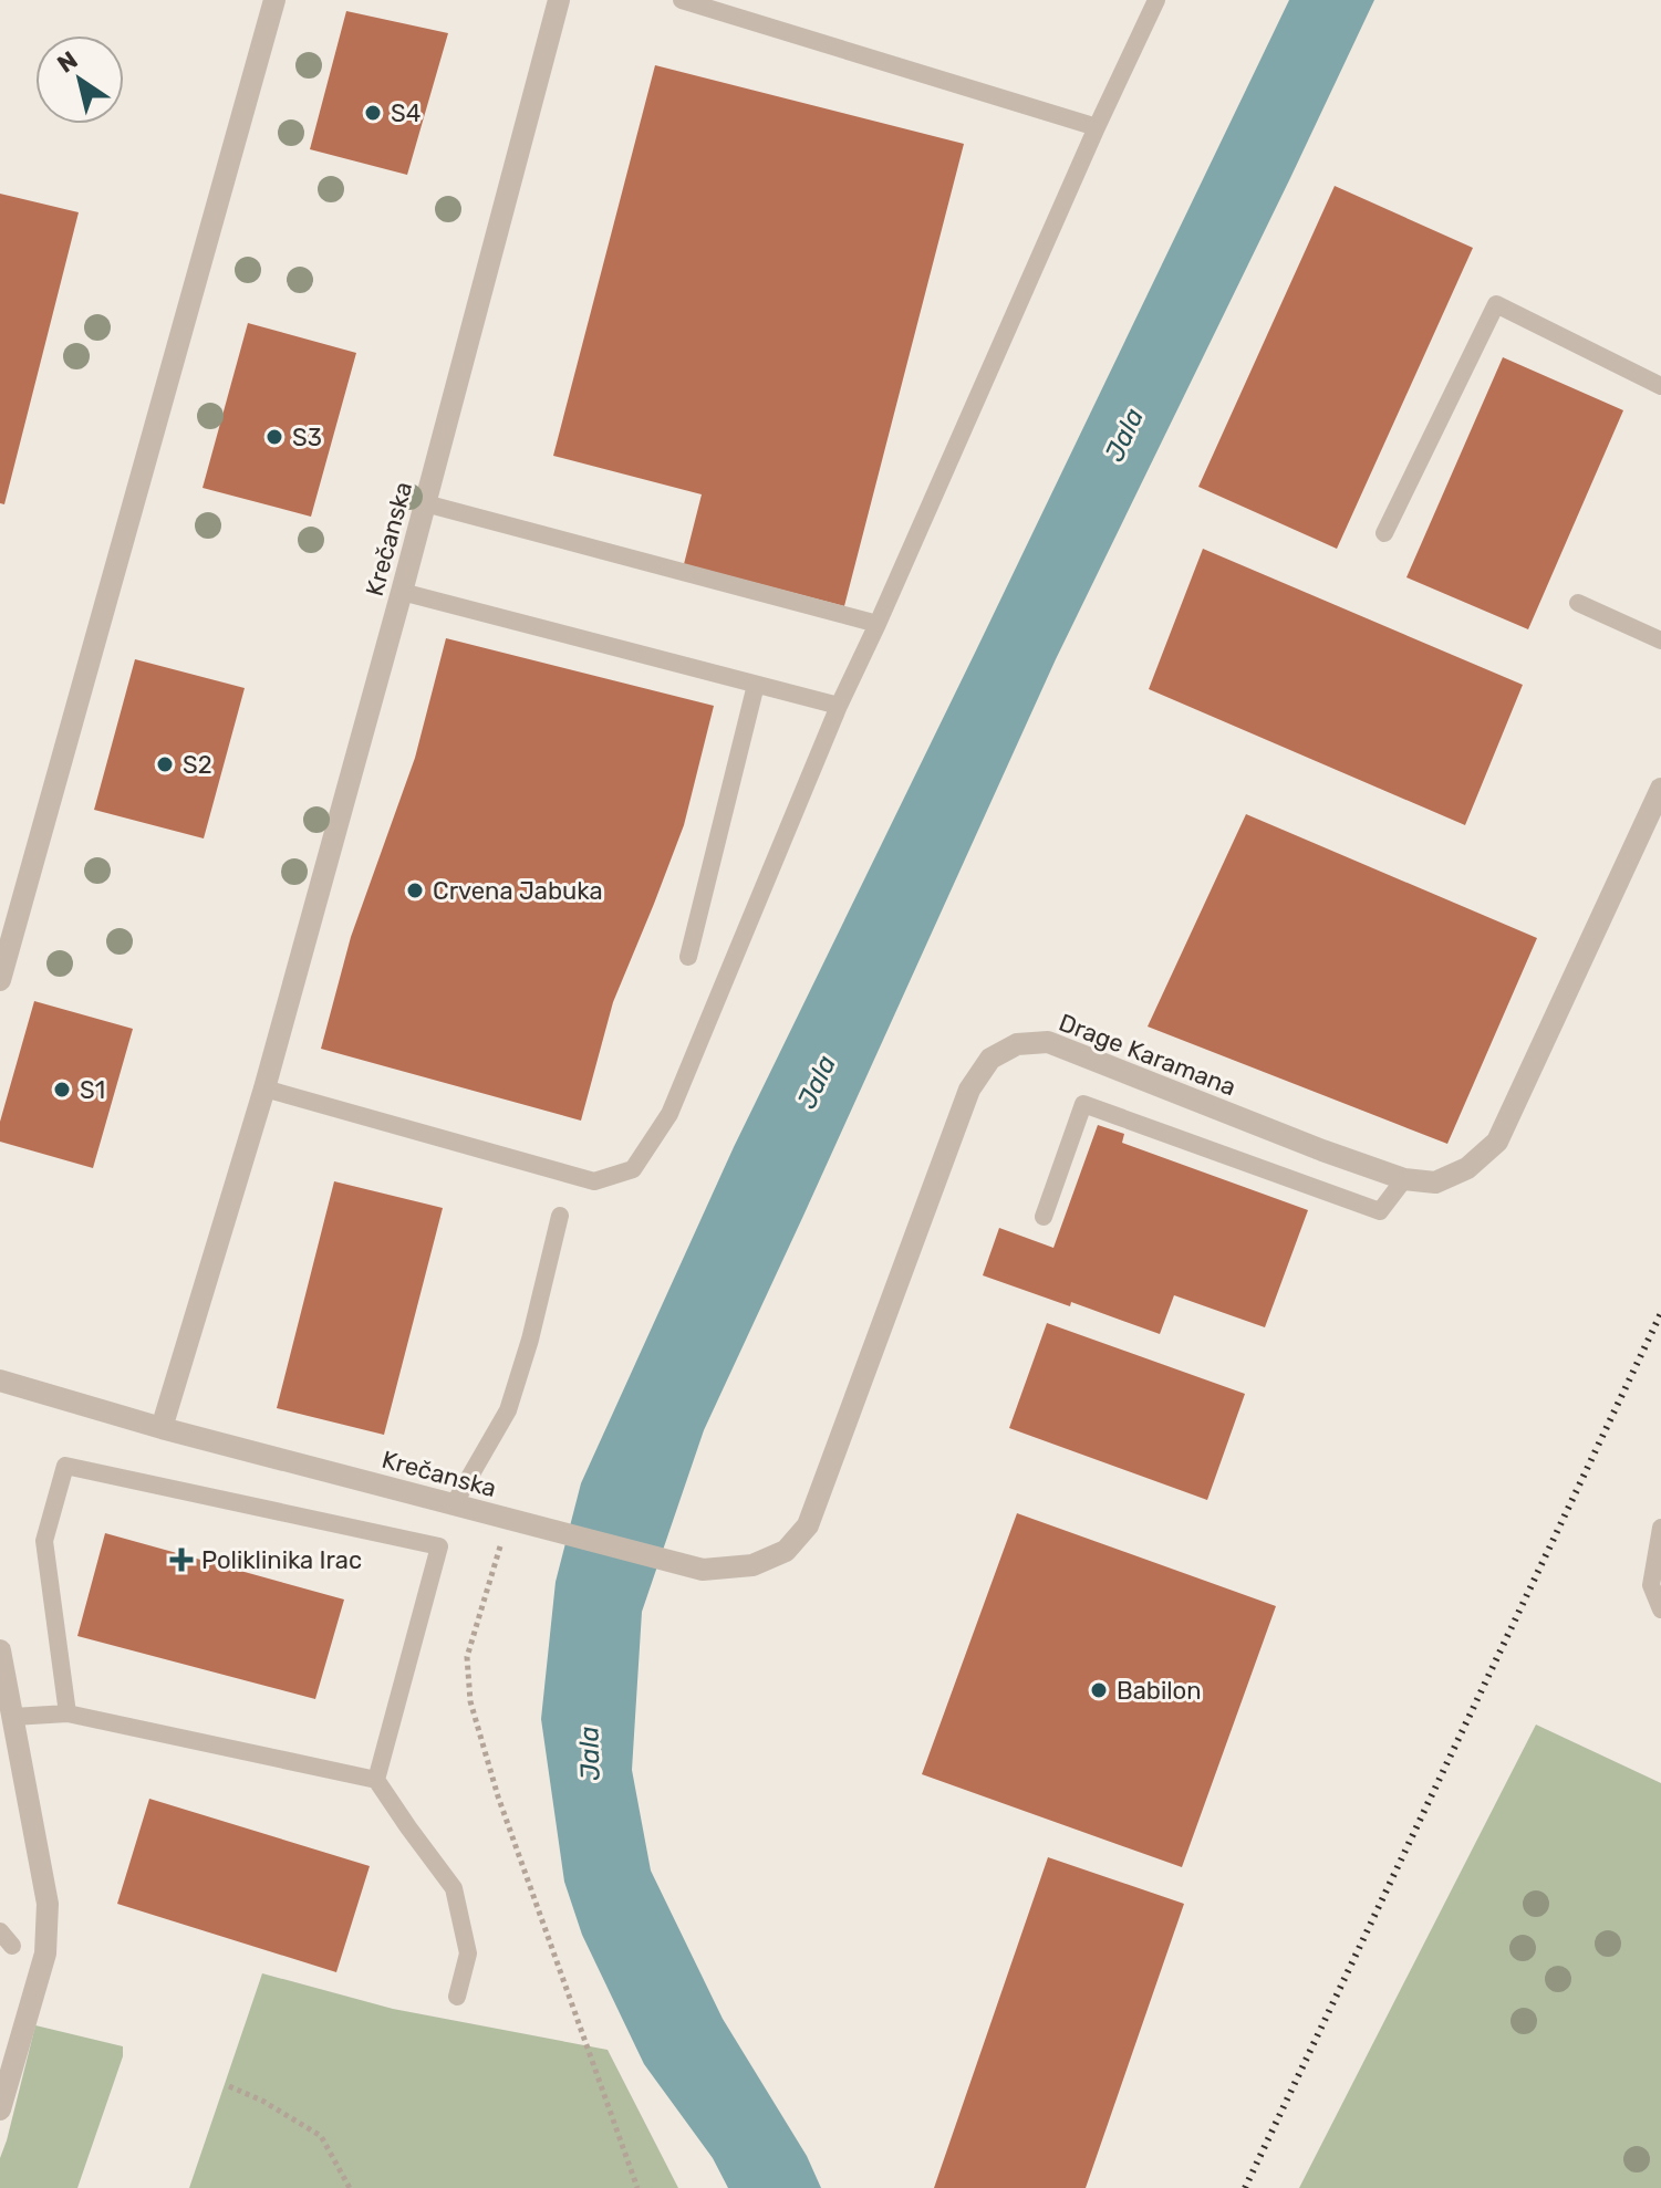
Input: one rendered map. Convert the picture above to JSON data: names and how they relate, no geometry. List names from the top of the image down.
{
  "streets": {
    "street": ["Krečanska", "Drage Karamana"]
  },
  "crossings": [
    ["Krečanska", "Drage Karamana"]
  ],
  "water": ["Jala"],
  "places": {
    "other": [
      "S4",
      "S3",
      "S2",
      "Crvena Jabuka",
      "S1",
      "Babilon"
    ],
    "health": ["Poliklinika Irac"]
  },
  "north": "top left"
}
